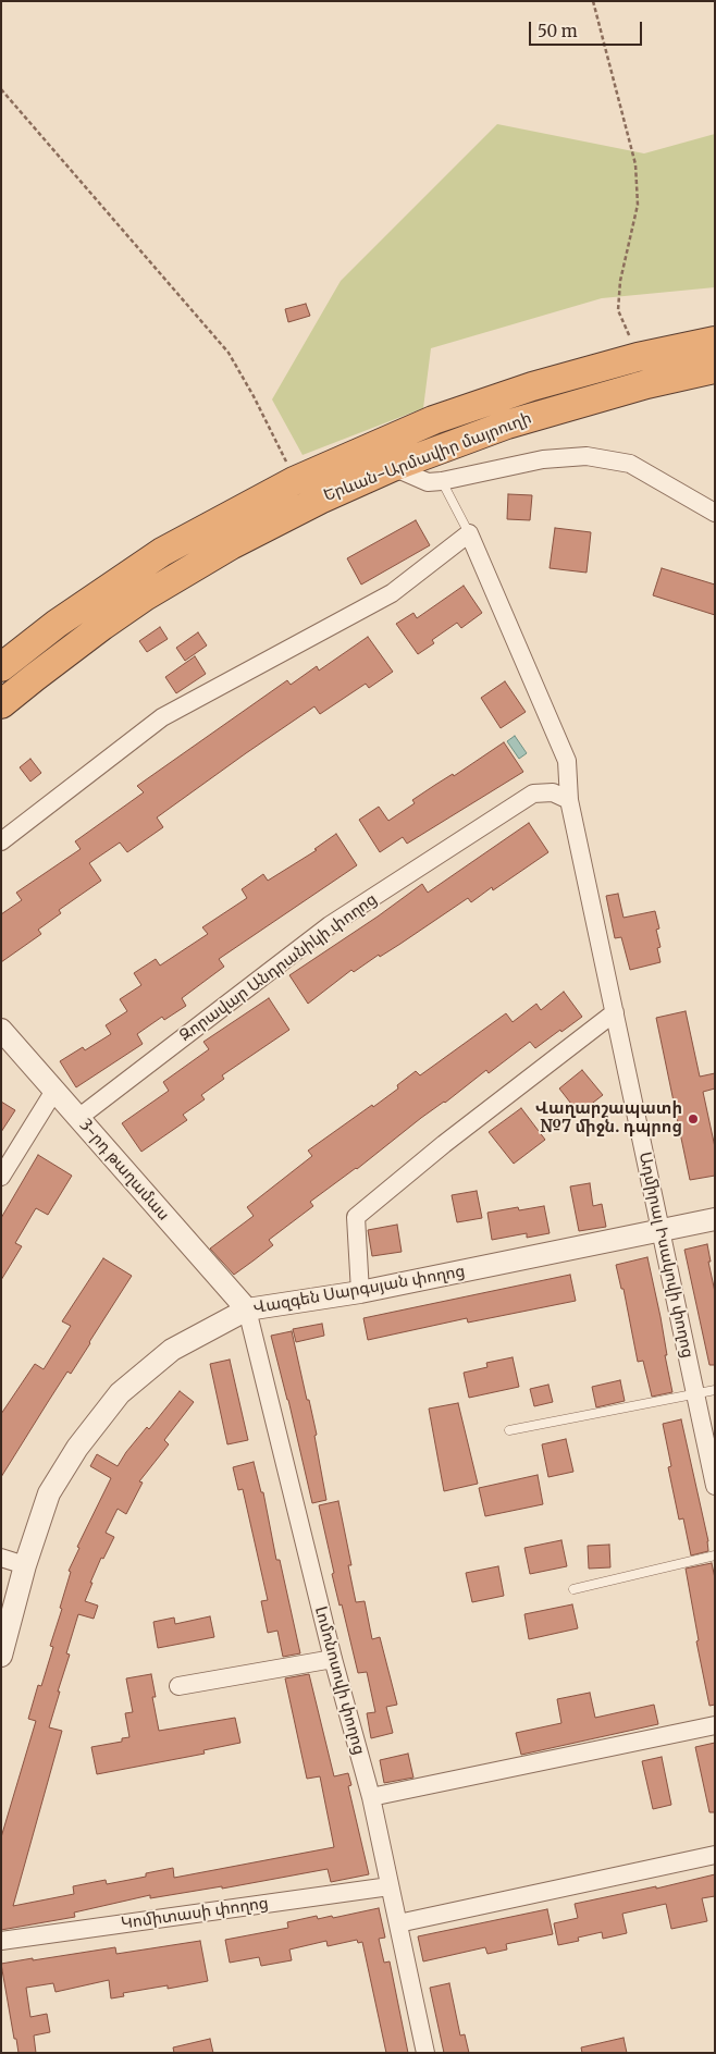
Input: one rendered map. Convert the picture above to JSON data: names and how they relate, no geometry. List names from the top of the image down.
{
  "streets": {
    "highway": ["Երևան-Արմավիր մայրուղի"],
    "street": [
      "Զորավար Անդրանիկի փողոց",
      "3-րդ թաղամաս",
      "Ադմիրալ Իսակովի փողոց",
      "Վազգեն Սարգսյան փողոց",
      "Լոմոնոսովի փողոց",
      "Կոմիտասի փողոց"
    ]
  },
  "crossings": [
    ["Զորավար Անդրանիկի փողոց", "3-րդ թաղամաս"],
    ["Զորավար Անդրանիկի փողոց", "Ադմիրալ Իսակովի փողոց"],
    ["3-րդ թաղամաս", "Վազգեն Սարգսյան փողոց"],
    ["3-րդ թաղամաս", "Լոմոնոսովի փողոց"],
    ["Ադմիրալ Իսակովի փողոց", "Վազգեն Սարգսյան փողոց"],
    ["Վազգեն Սարգսյան փողոց", "Լոմոնոսովի փողոց"],
    ["Լոմոնոսովի փողոց", "Կոմիտասի փողոց"]
  ],
  "places": ["Վաղարշապատի №7 միջն. դպրոց"],
  "scale_bar": "50 m"
}
